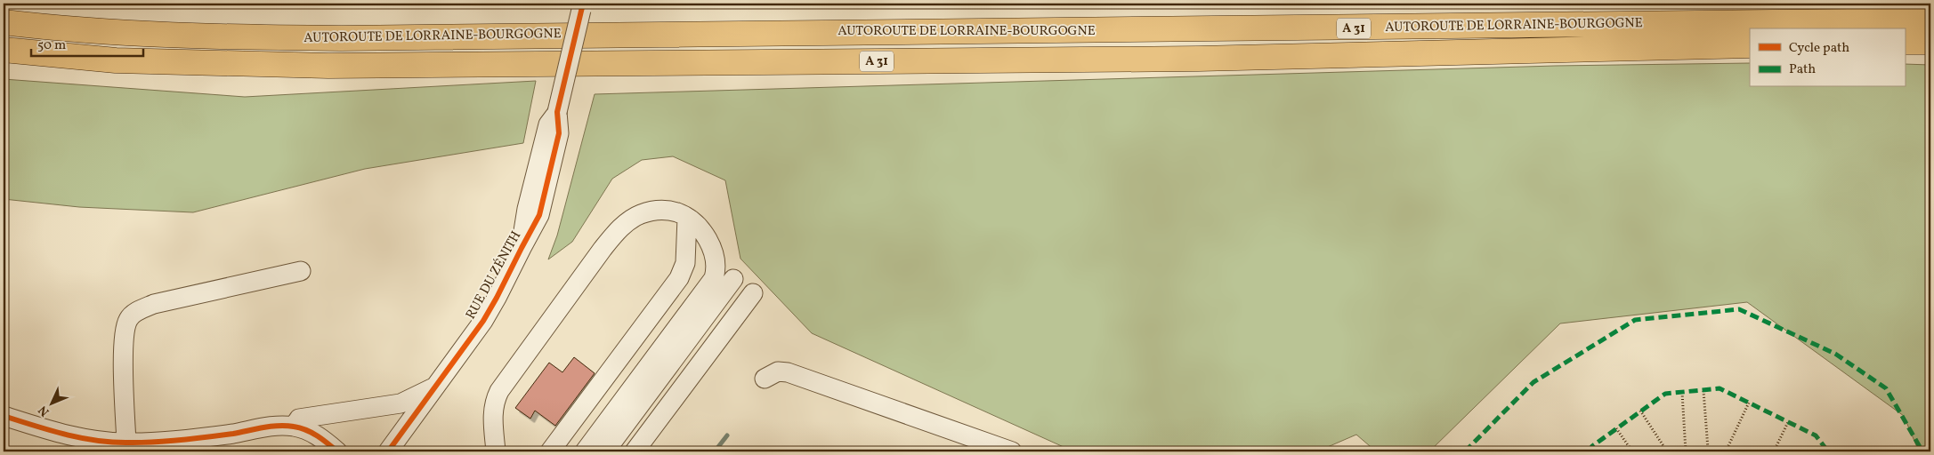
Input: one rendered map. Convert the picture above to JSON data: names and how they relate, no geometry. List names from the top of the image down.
{
  "streets": {
    "highway": ["AUTOROUTE DE LORRAINE-BOURGOGNE", "A 31"],
    "street": ["RUE DU ZÉNITH"]
  },
  "legend": ["Cycle path", "Path"],
  "scale_bar": "50 m",
  "north": "bottom left"
}
